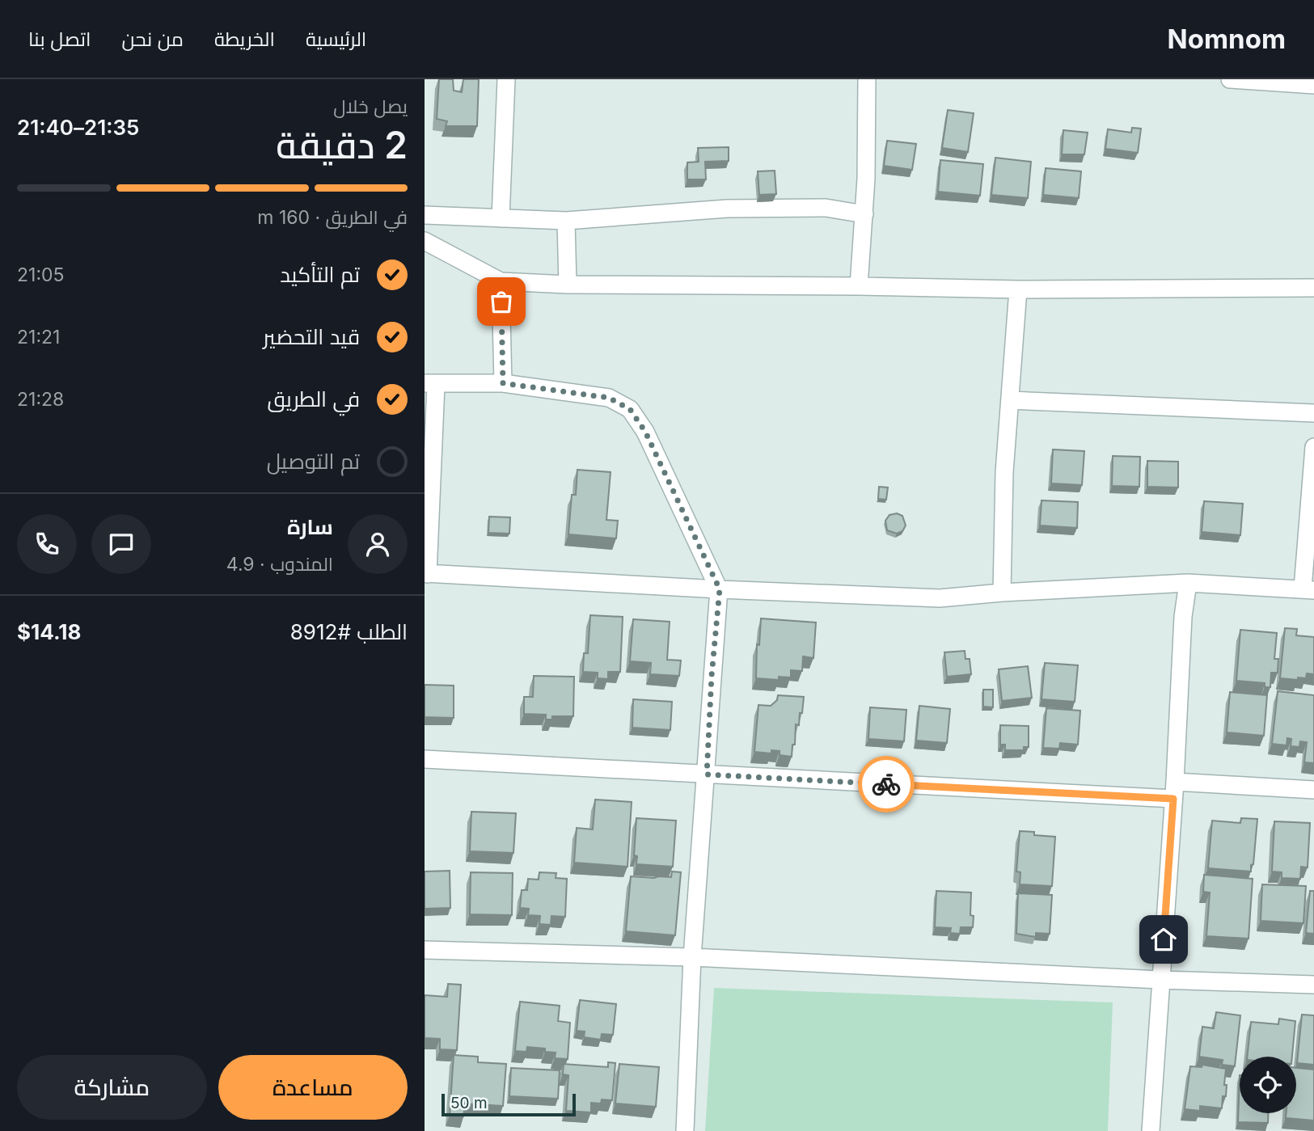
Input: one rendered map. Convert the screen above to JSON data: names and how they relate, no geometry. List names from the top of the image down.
{
  "scale_bar": "50 m",
  "page": {
    "header": "Nomnom",
    "nav": [
      "الرئيسية",
      "الخريطة",
      "من نحن",
      "اتصل بنا"
    ],
    "heading": ["2 دقيقة", "يصل خلال", "21:35–21:40"],
    "panel": [
      "سارة",
      "المندوب · 4.9",
      "الطلب #8912",
      "$14.18"
    ],
    "bar": "في الطريق · 160 m",
    "list": [
      ["تم التأكيد", "21:05"],
      ["قيد التحضير", "21:21"],
      ["في الطريق", "21:28"],
      "تم التوصيل"
    ],
    "buttons": ["مساعدة", "مشاركة"],
    "scale": "50 m"
  }
}
